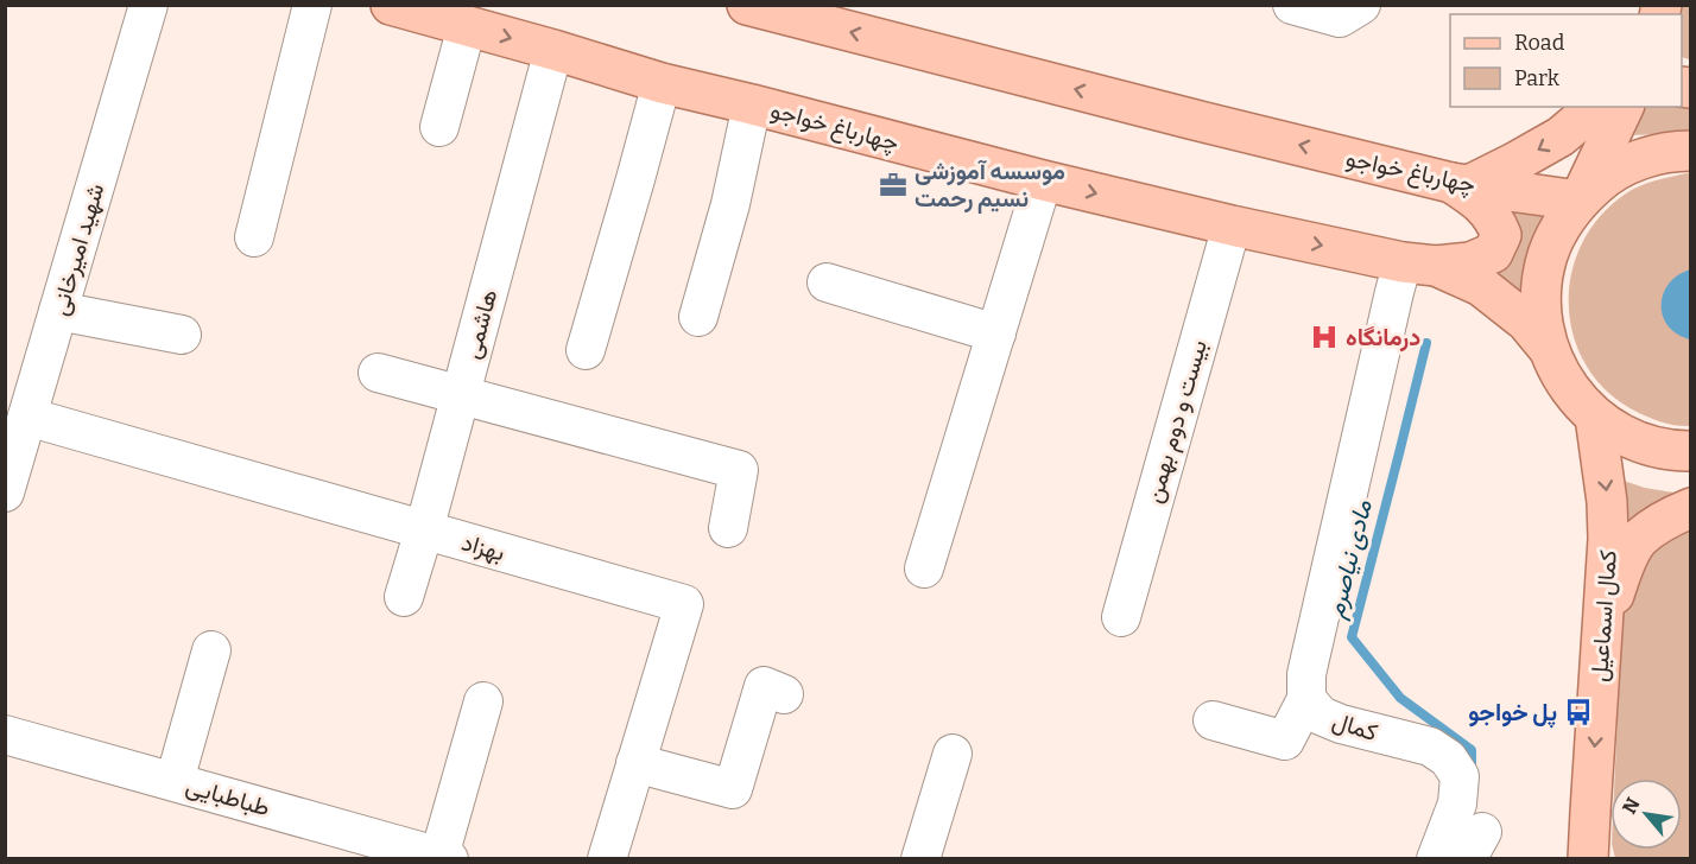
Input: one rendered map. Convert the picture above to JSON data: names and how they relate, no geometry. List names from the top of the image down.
{
  "streets": {
    "main road": ["چهارباغ خواجو", "کمال اسماعیل"],
    "street": [
      "شهید امیرخانی",
      "هاشمی",
      "بیست و دوم بهمن",
      "بهزاد",
      "کمال",
      "طباطبایی"
    ]
  },
  "crossings": [
    ["چهارباغ خواجو", "هاشمی"],
    ["چهارباغ خواجو", "بیست و دوم بهمن"],
    ["چهارباغ خواجو", "کمال"],
    ["شهید امیرخانی", "بهزاد"],
    ["هاشمی", "بهزاد"]
  ],
  "one_way": ["کمال اسماعیل"],
  "water": ["مادی نیاصرم"],
  "places": {
    "office": ["موسسه آموزشی نسیم رحمت"],
    "hospital": ["درمانگاه"],
    "bus stop": ["پل خواجو"]
  },
  "legend": ["Road", "Park"],
  "north": "top left"
}
